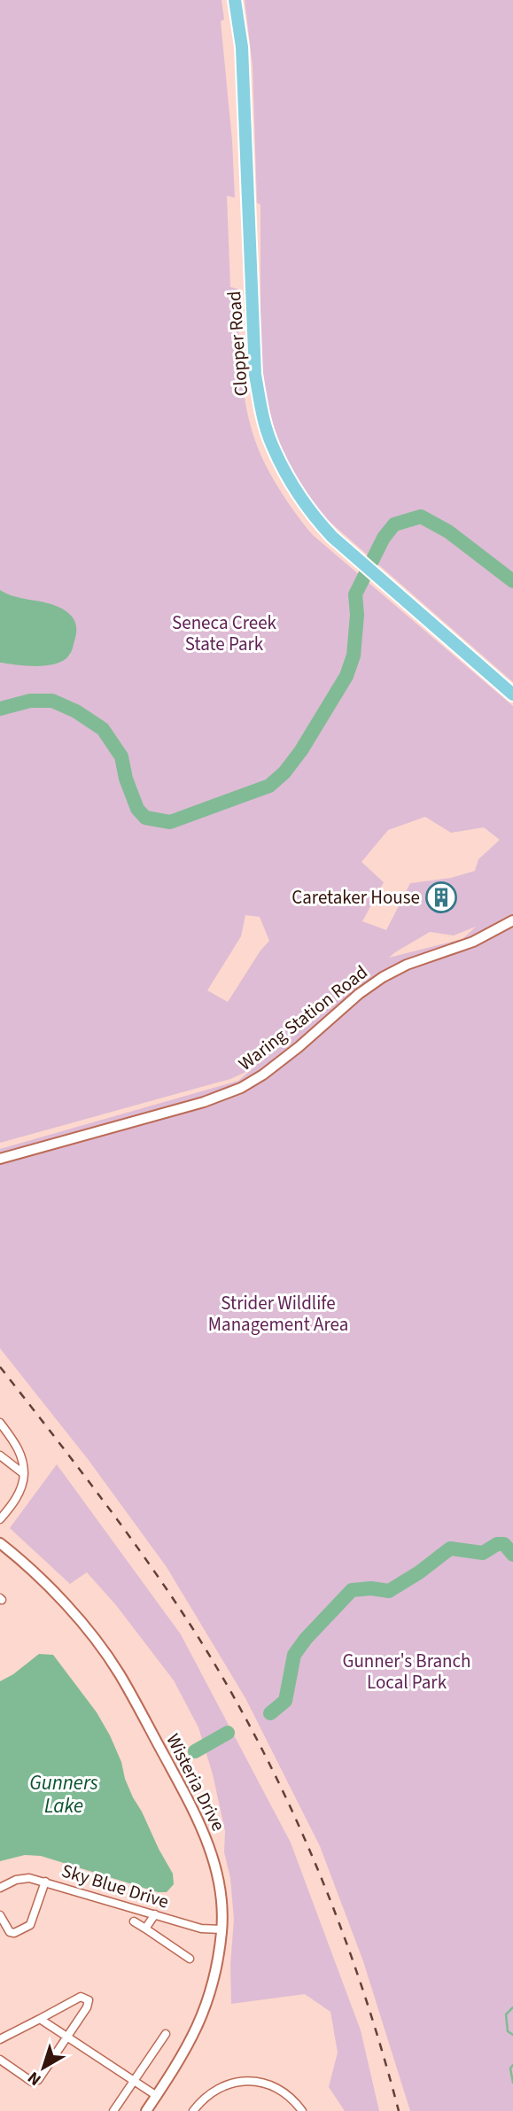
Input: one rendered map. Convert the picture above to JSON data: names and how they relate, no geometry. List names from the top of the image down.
{
  "streets": {
    "main road": ["Clopper Road"],
    "street": ["Waring Station Road", "Wisteria Drive", "Sky Blue Drive"]
  },
  "crossings": [
    ["Wisteria Drive", "Sky Blue Drive"]
  ],
  "water": ["Gunners Lake"],
  "parks": ["Seneca Creek State Park", "Strider Wildlife Management Area", "Gunner's Branch Local Park"],
  "places": {
    "building": ["Caretaker House"]
  },
  "north": "bottom left"
}
